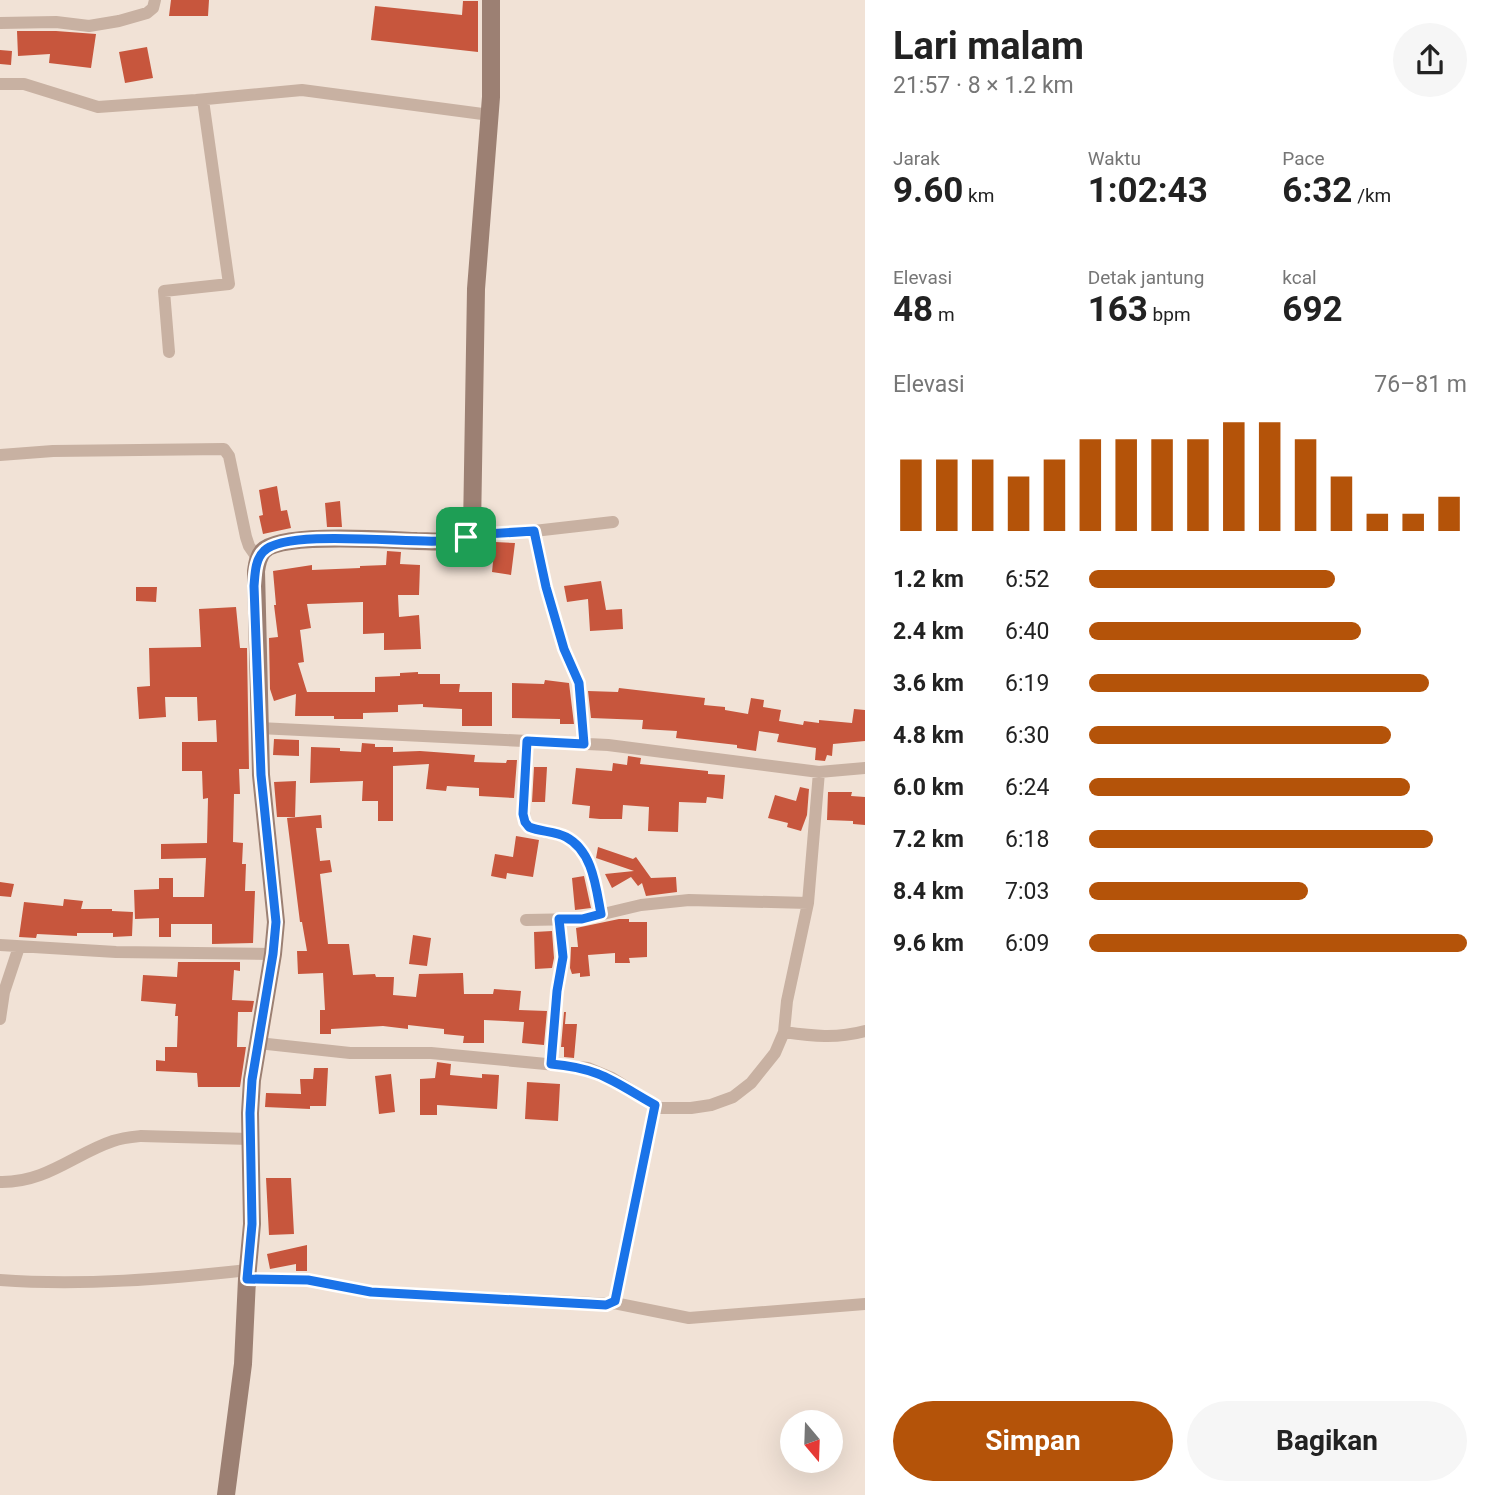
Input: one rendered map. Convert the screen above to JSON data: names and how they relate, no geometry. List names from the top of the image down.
{
  "north": "bottom",
  "page": {
    "heading": ["Lari malam", "21:57 · 8 × 1.2 km"],
    "stats": [
      ["Jarak", "9.60 km"],
      ["Waktu", "1:02:43"],
      ["Pace", "6:32 /km"],
      ["Elevasi", "48 m"],
      ["Detak jantung", "163 bpm"],
      ["kcal", "692"]
    ],
    "chart": ["Elevasi", "76–81 m"],
    "list": [
      {
        "name": "1.2 km",
        "note": "6:52"
      },
      {
        "name": "2.4 km",
        "note": "6:40"
      },
      {
        "name": "3.6 km",
        "note": "6:19"
      },
      {
        "name": "4.8 km",
        "note": "6:30"
      },
      {
        "name": "6.0 km",
        "note": "6:24"
      },
      {
        "name": "7.2 km",
        "note": "6:18"
      },
      {
        "name": "8.4 km",
        "note": "7:03"
      },
      {
        "name": "9.6 km",
        "note": "6:09"
      }
    ],
    "buttons": ["Simpan", "Bagikan"]
  }
}
